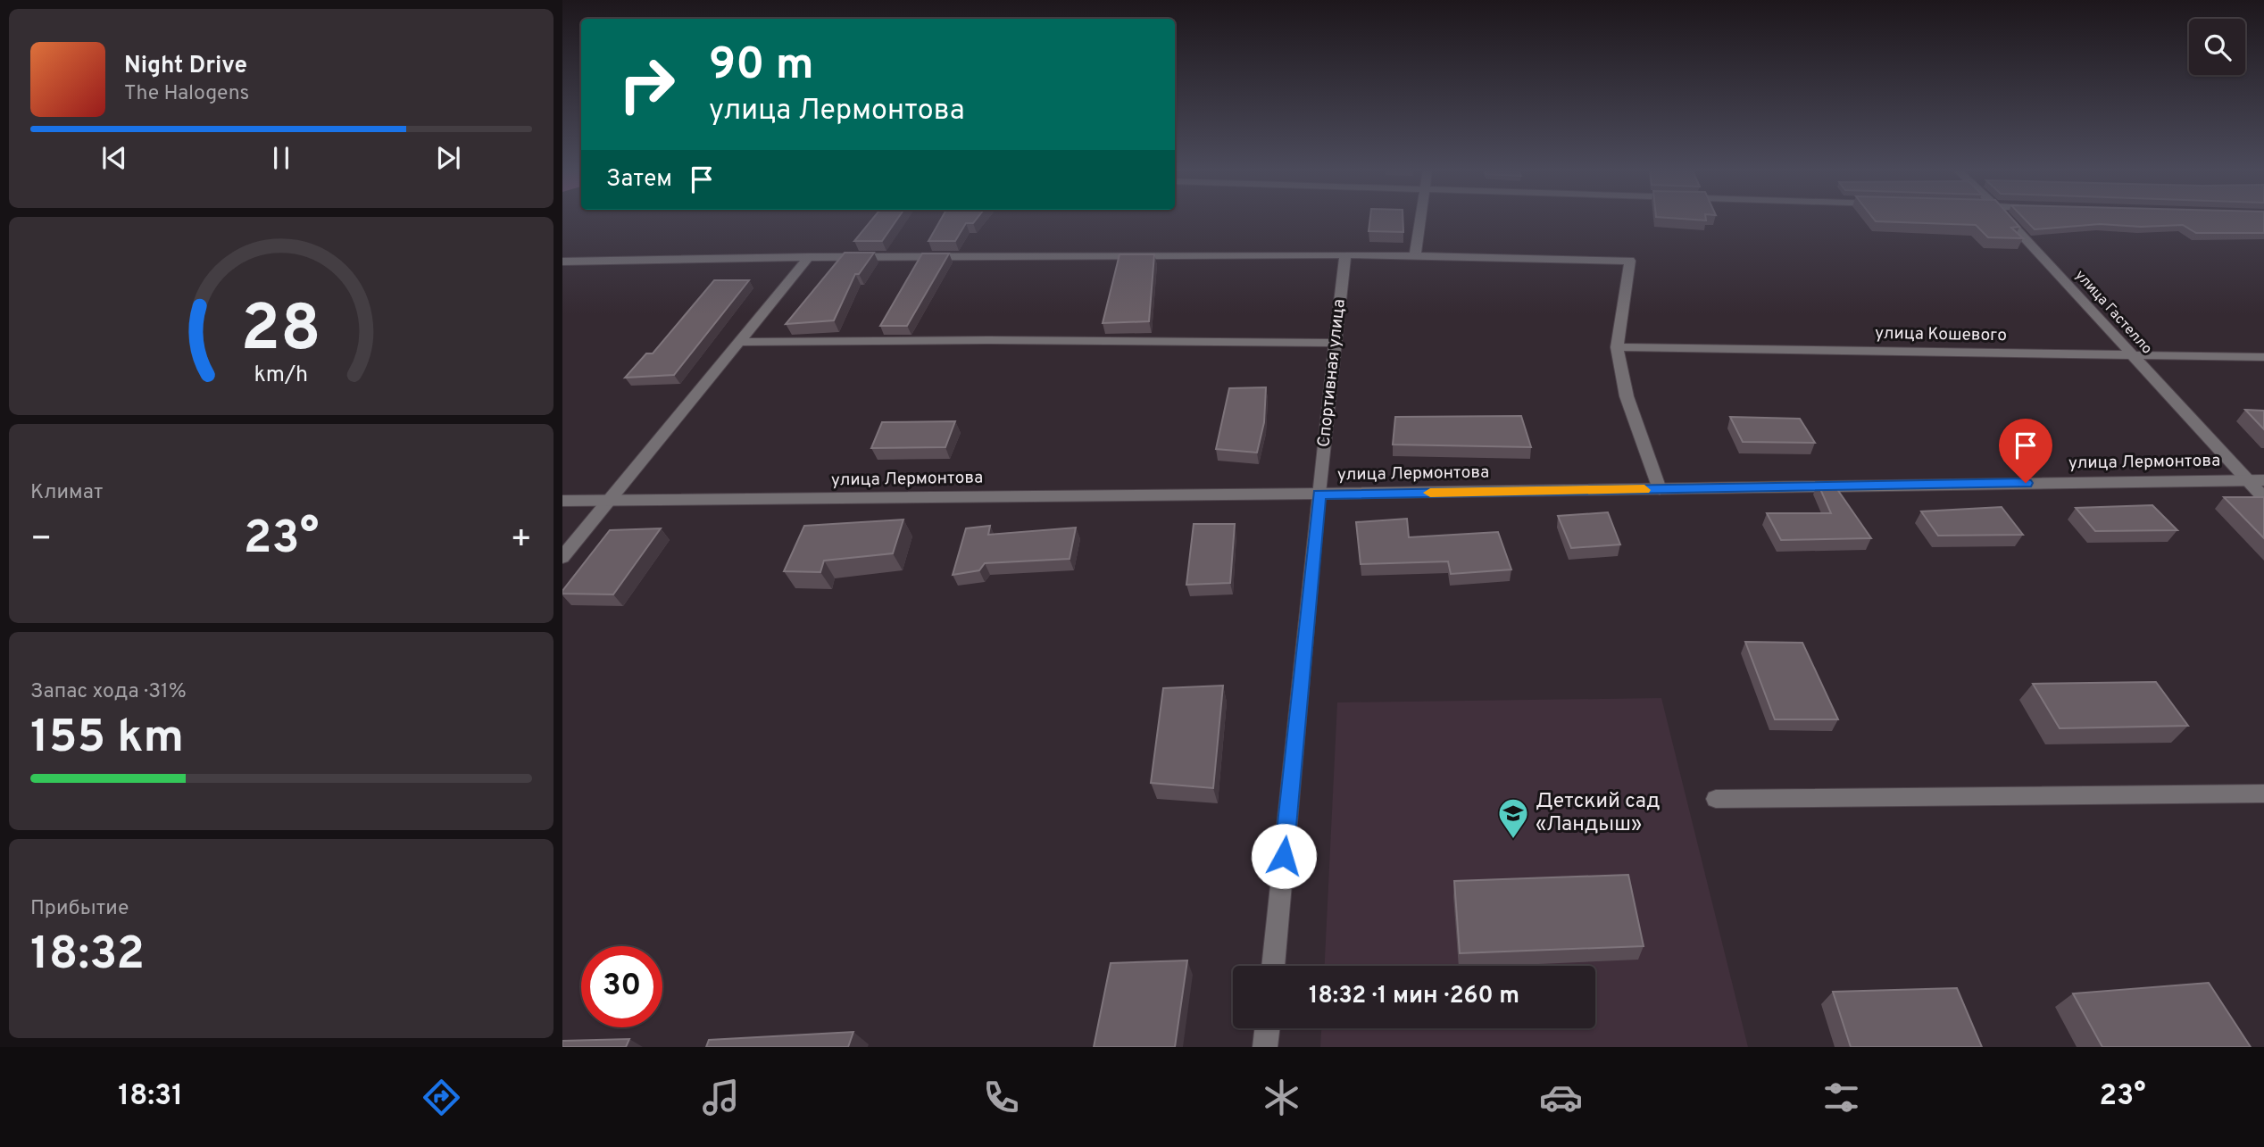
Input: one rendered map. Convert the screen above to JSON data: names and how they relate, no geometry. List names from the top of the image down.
{
  "streets": {
    "street": [
      "улица Гастелло",
      "улица Кошевого",
      "Спортивная улица",
      "улица Лермонтова"
    ]
  },
  "crossings": [
    ["улица Гастелло", "улица Кошевого"],
    ["улица Гастелло", "улица Лермонтова"],
    ["Спортивная улица", "улица Лермонтова"]
  ],
  "places": {
    "school or university": ["Детский сад «Ландыш»"]
  },
  "page": {
    "turn": ["90 m", "улица Лермонтова"],
    "song": ["Night Drive", "The Halogens"],
    "then": "Затем",
    "tile": [
      "Климат",
      ["Запас хода · 31%", "155 km"],
      ["Прибытие", "18:32"]
    ],
    "heat": ["−", "23°", "+"],
    "limit": "30",
    "trip": "18:32 · 1 мин · 260 m",
    "tabs": ["18:31", "23°"],
    "gauge": ["28", "km/h"]
  }
}
